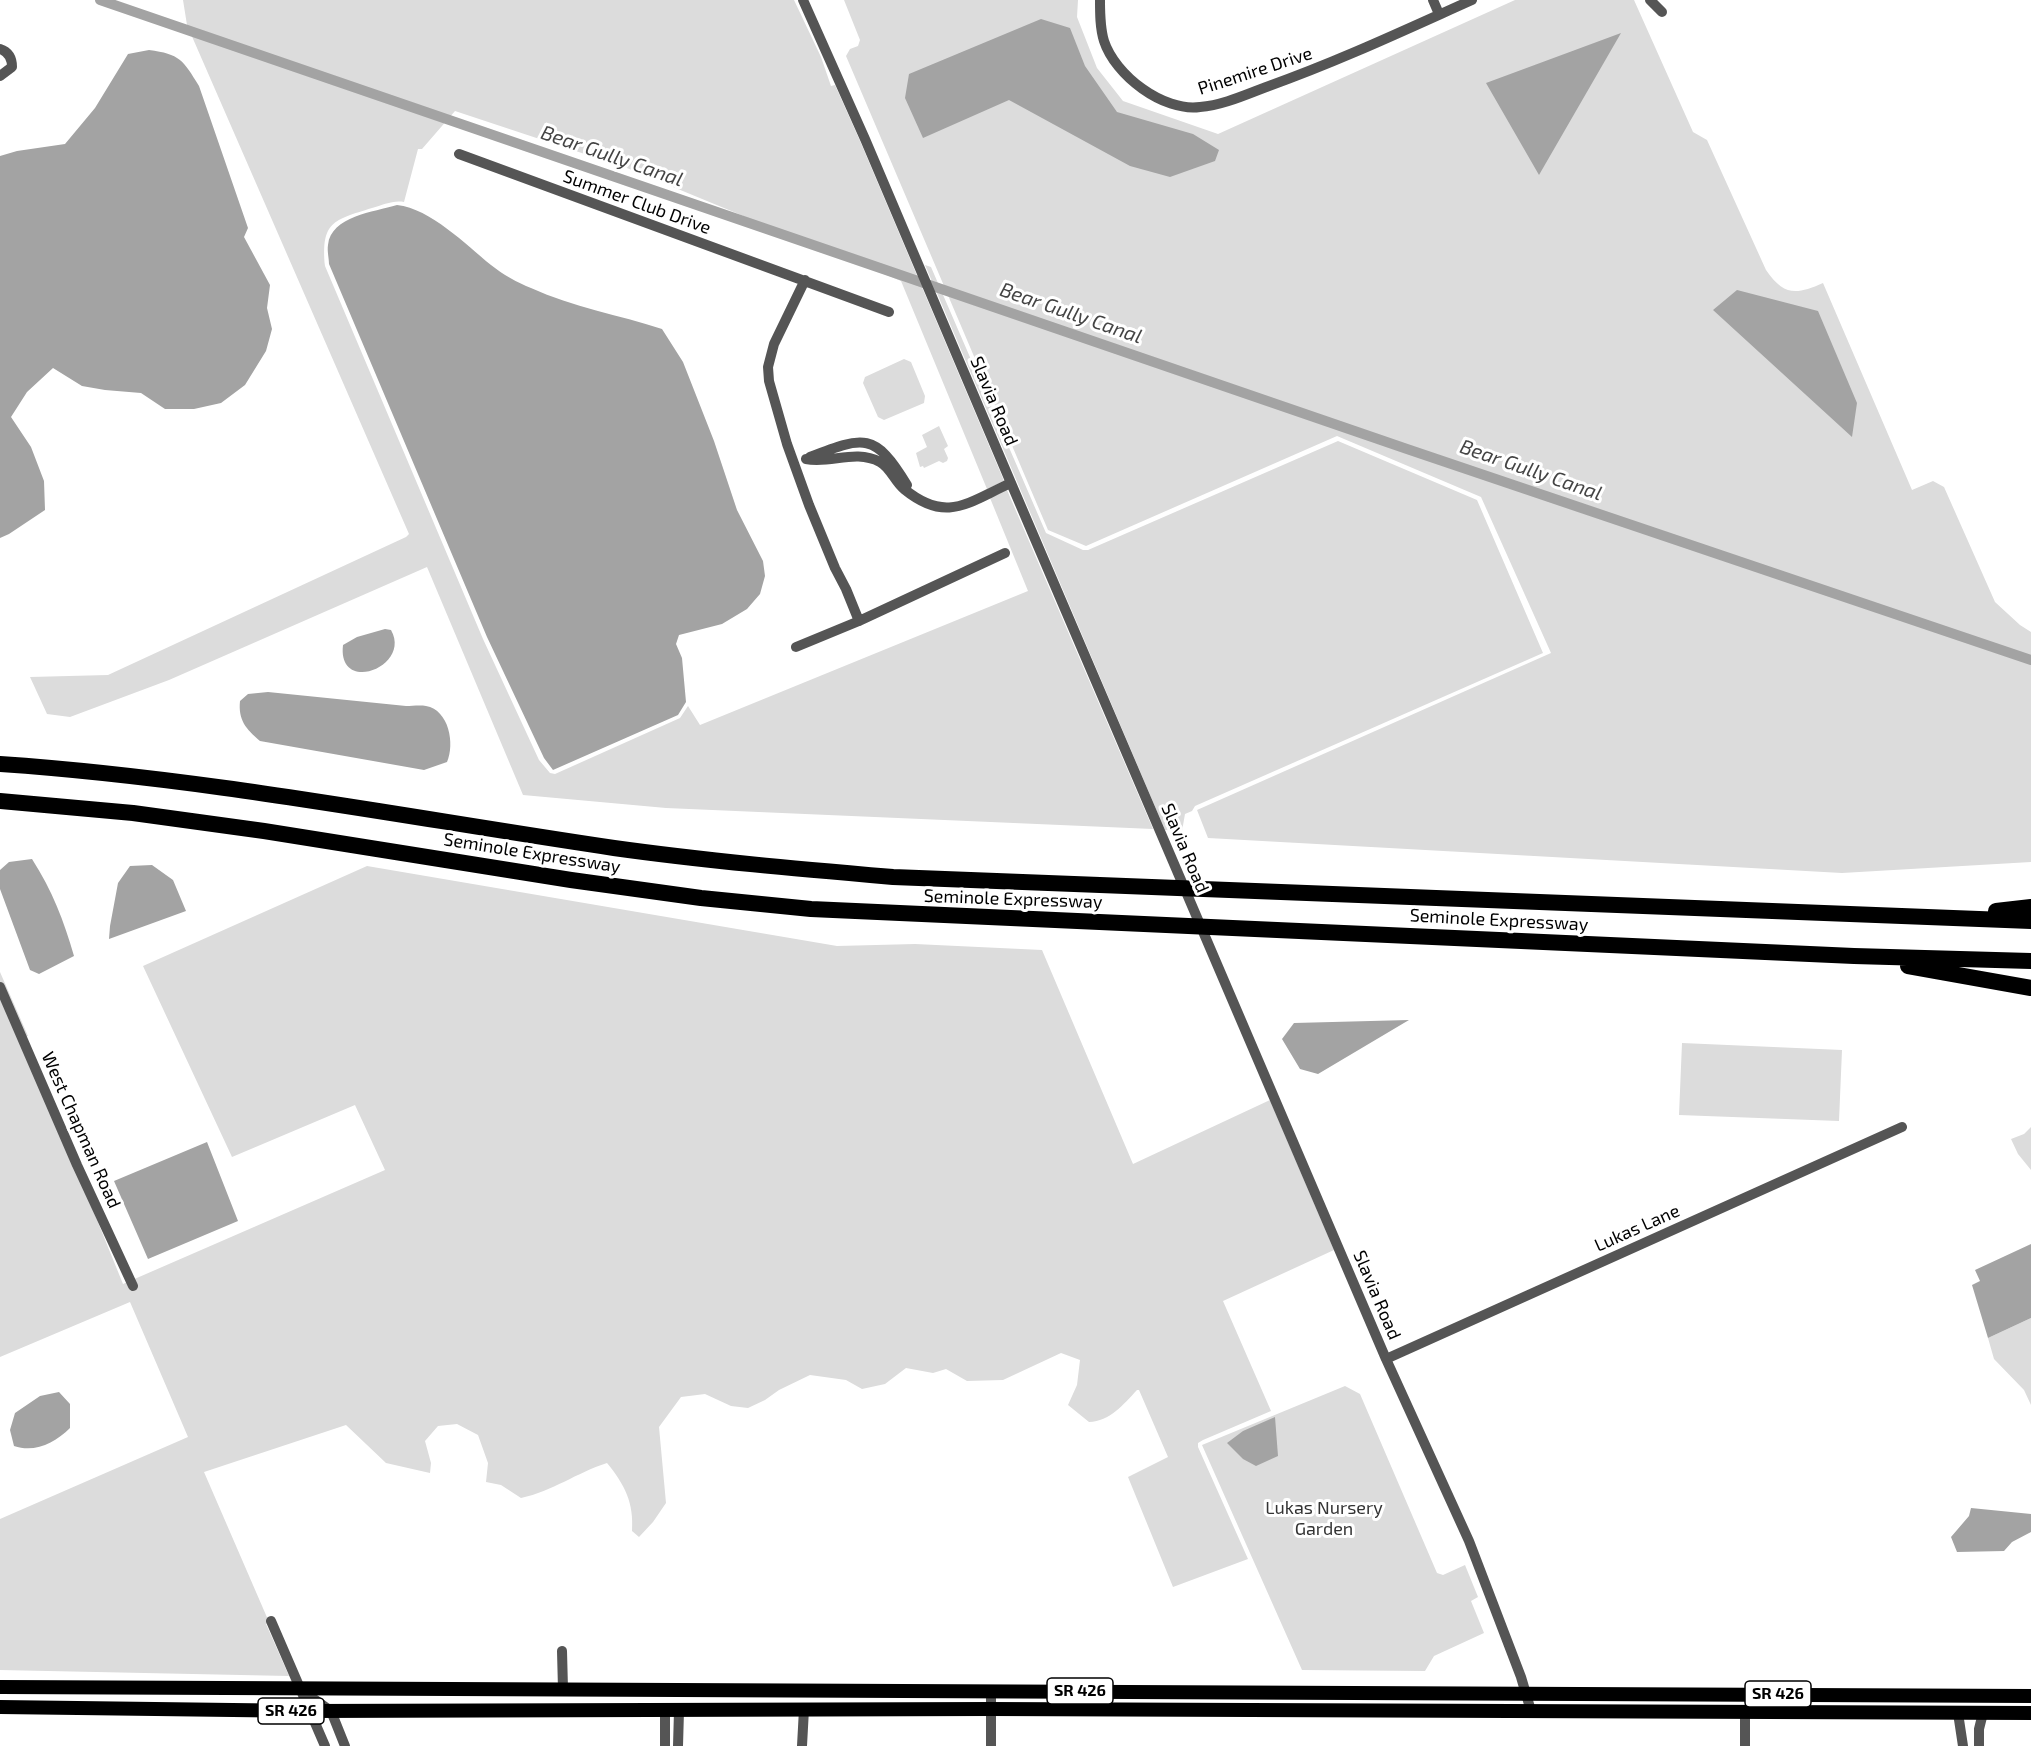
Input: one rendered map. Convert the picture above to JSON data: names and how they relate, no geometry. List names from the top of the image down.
{
  "streets": {
    "highway": ["Seminole Expressway"],
    "main road": ["SR 426"],
    "street": [
      "Pinemire Drive",
      "Summer Club Drive",
      "Slavia Road",
      "West Chapman Road",
      "Lukas Lane"
    ]
  },
  "crossings": [
    ["Slavia Road", "Lukas Lane"],
    ["Slavia Road", "SR 426"]
  ],
  "water": ["Bear Gully Canal"],
  "parks": ["Lukas Nursery Garden"]
}
